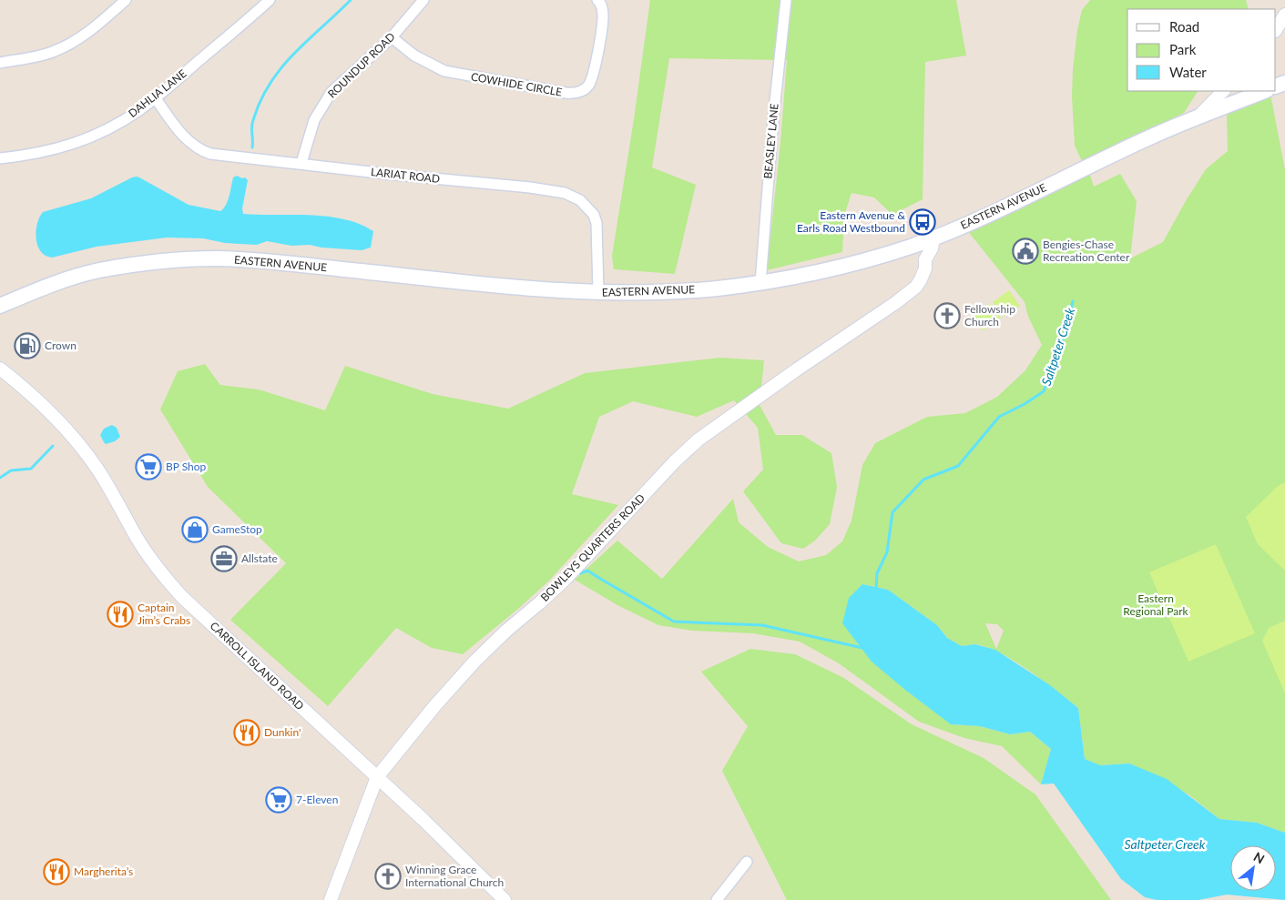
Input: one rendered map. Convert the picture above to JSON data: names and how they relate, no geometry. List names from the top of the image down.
{
  "streets": {
    "main road": ["EASTERN AVENUE"],
    "street": [
      "ROUNDUP ROAD",
      "COWHIDE CIRCLE",
      "DAHLIA LANE",
      "BEASLEY LANE",
      "LARIAT ROAD",
      "BOWLEYS QUARTERS ROAD",
      "CARROLL ISLAND ROAD"
    ]
  },
  "crossings": [
    ["ROUNDUP ROAD", "COWHIDE CIRCLE"],
    ["ROUNDUP ROAD", "LARIAT ROAD"],
    ["DAHLIA LANE", "LARIAT ROAD"],
    ["BEASLEY LANE", "EASTERN AVENUE"],
    ["LARIAT ROAD", "EASTERN AVENUE"],
    ["EASTERN AVENUE", "BOWLEYS QUARTERS ROAD"],
    ["BOWLEYS QUARTERS ROAD", "CARROLL ISLAND ROAD"]
  ],
  "water": ["Saltpeter Creek"],
  "parks": ["Eastern Regional Park"],
  "places": {
    "bus stop": ["Eastern Avenue & Earls Road Westbound"],
    "public building": ["Bengies-Chase Recreation Center"],
    "church": ["Fellowship Church", "Winning Grace International Church"],
    "fuel station": ["Crown"],
    "supermarket": ["BP Shop", "7-Eleven"],
    "shop": ["GameStop"],
    "office": ["Allstate"],
    "restaurant": ["Captain Jim’s Crabs", "Dunkin'", "Margherita’s"]
  },
  "legend": ["Road", "Park", "Water"],
  "north": "top right"
}
